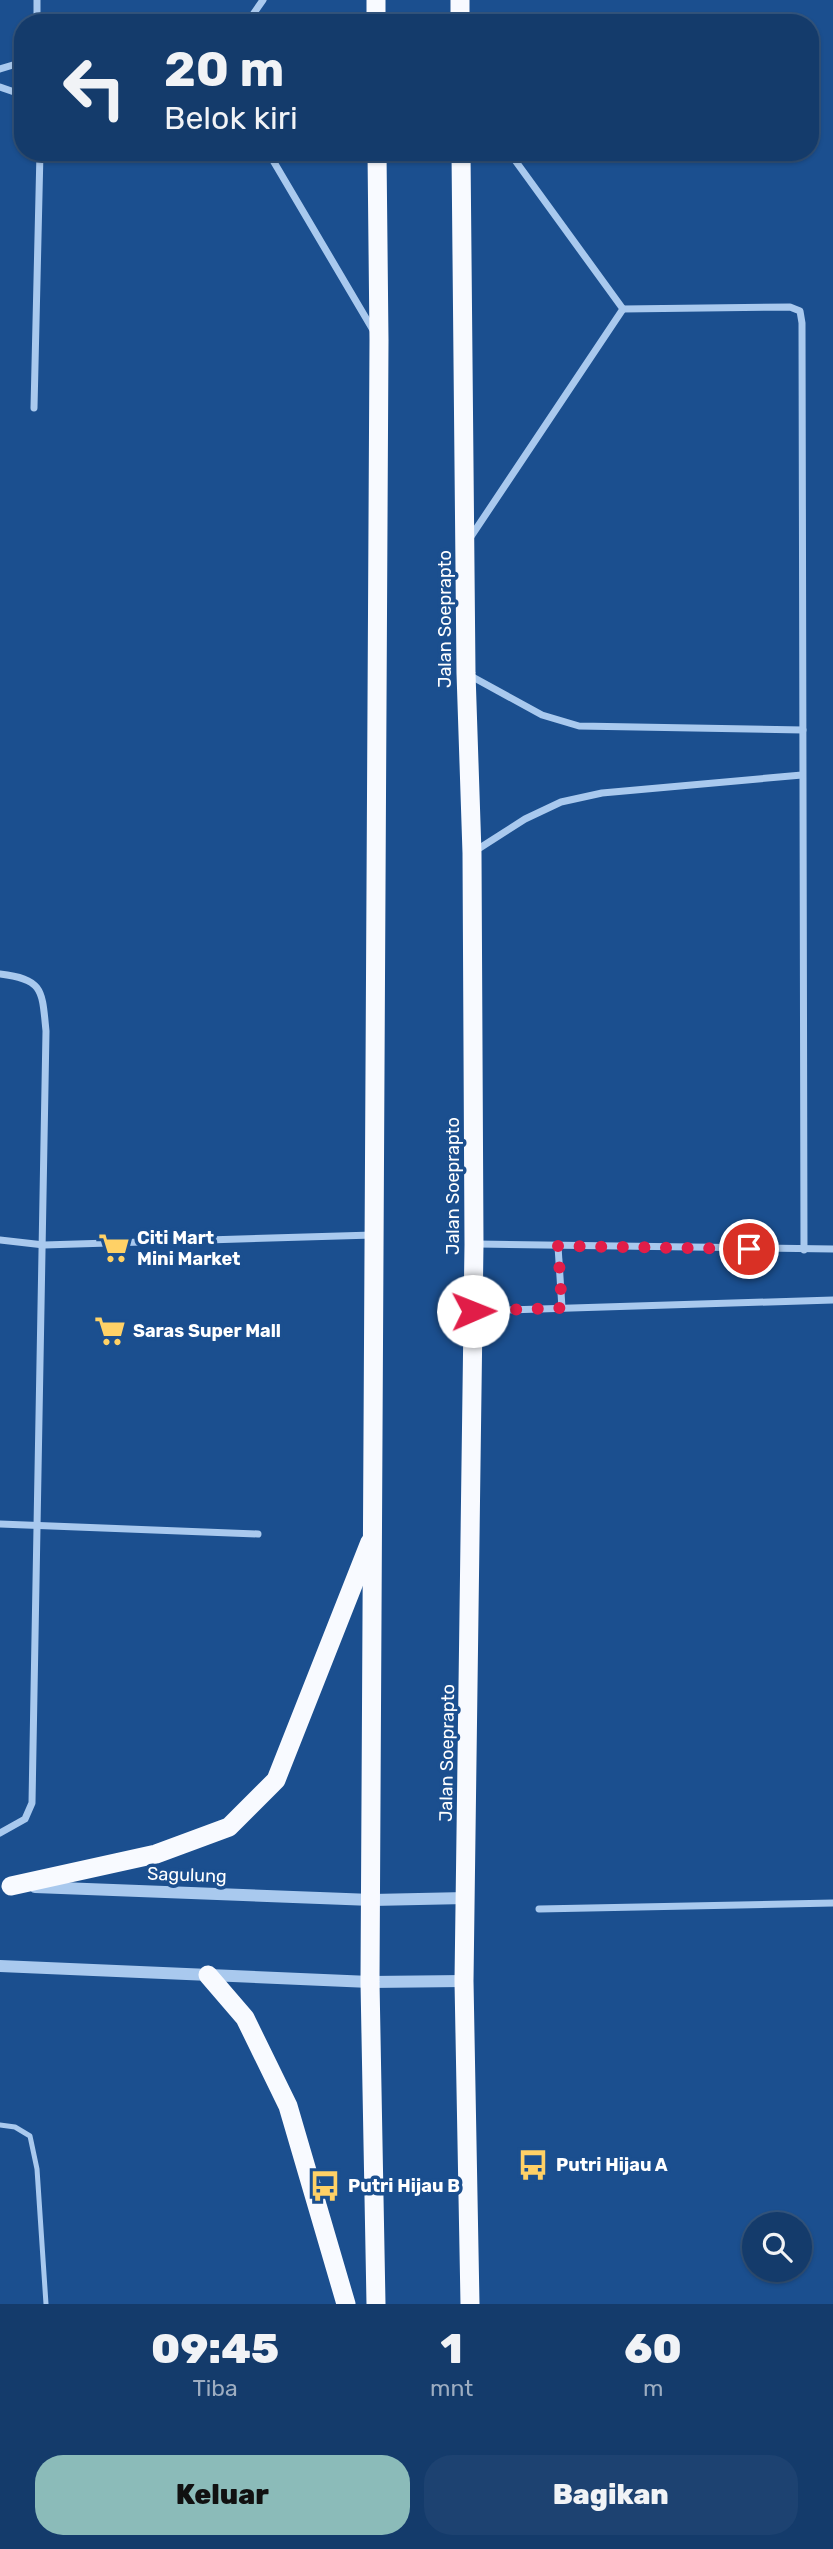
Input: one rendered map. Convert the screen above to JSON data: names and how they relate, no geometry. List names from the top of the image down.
{
  "streets": {
    "highway": ["Jalan Soeprapto"],
    "street": ["Sagulung"]
  },
  "crossings": [
    ["Jalan Soeprapto", "Sagulung"]
  ],
  "places": {
    "supermarket": ["Citi Mart Mini Market", "Saras Super Mall"],
    "bus stop": ["Putri Hijau A", "Putri Hijau B"]
  },
  "page": {
    "turn": ["20 m", "Belok kiri"],
    "eta": [
      "09:45",
      "Tiba",
      "1",
      "mnt",
      "60",
      "m"
    ],
    "buttons": ["Keluar", "Bagikan"]
  }
}
